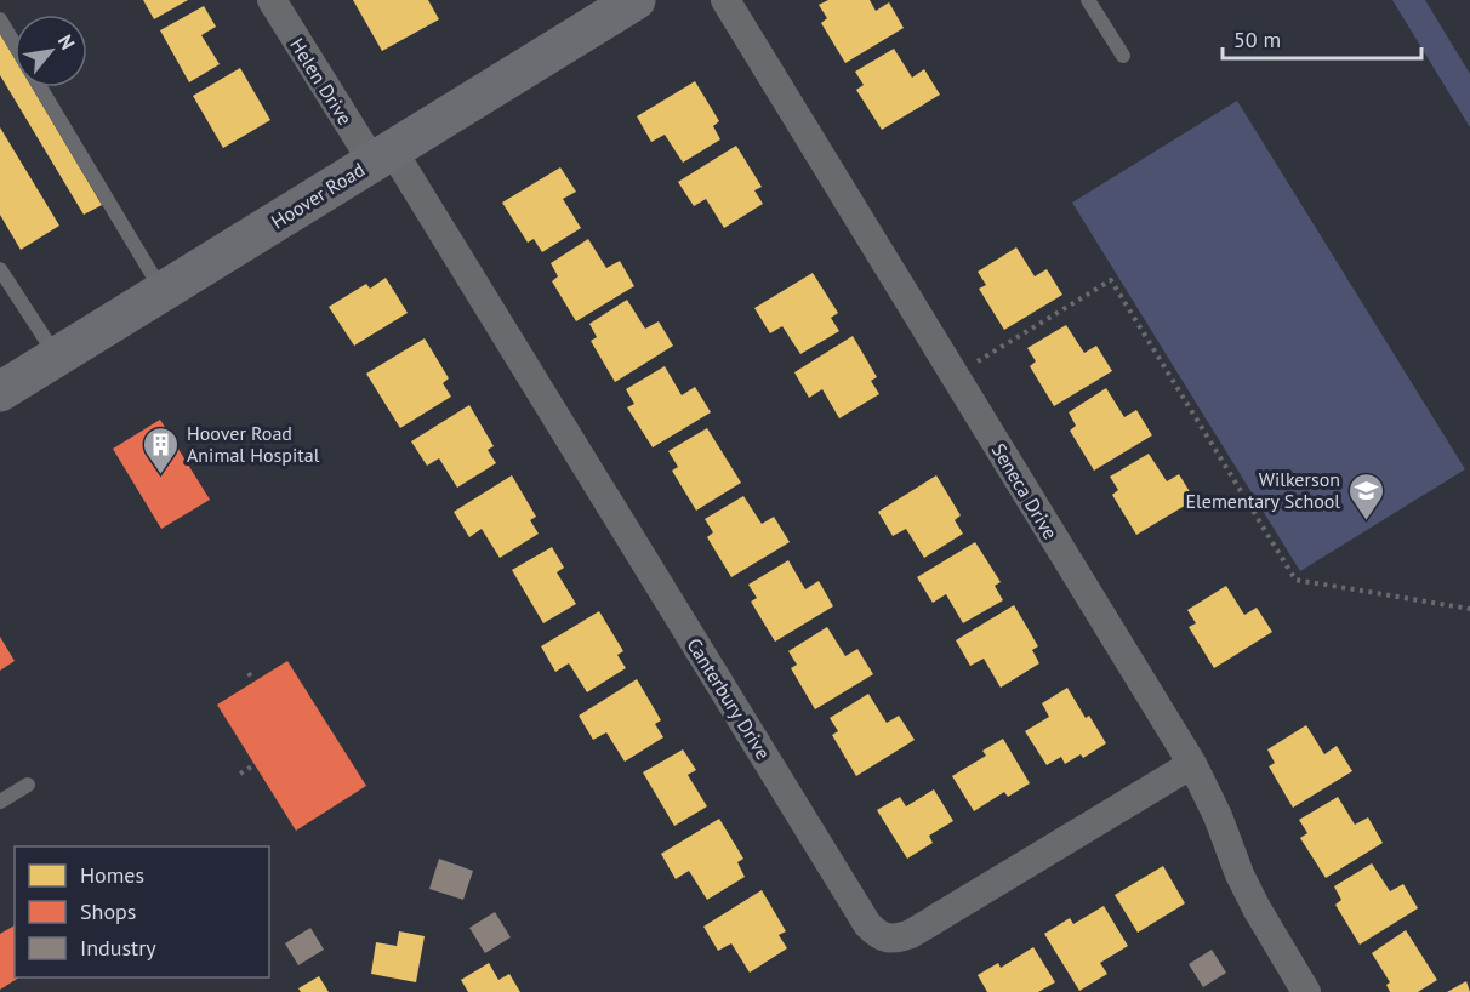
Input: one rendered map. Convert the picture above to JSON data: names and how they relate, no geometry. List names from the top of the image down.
{
  "streets": {
    "main road": ["Hoover Road"],
    "street": ["Helen Drive", "Seneca Drive", "Canterbury Drive"]
  },
  "crossings": [
    ["Helen Drive", "Hoover Road"],
    ["Helen Drive", "Canterbury Drive"],
    ["Hoover Road", "Canterbury Drive"],
    ["Seneca Drive", "Canterbury Drive"]
  ],
  "places": {
    "building": ["Hoover Road Animal Hospital"],
    "school or university": ["Wilkerson Elementary School"]
  },
  "legend": ["Homes", "Shops", "Industry"],
  "scale_bar": "50 m",
  "north": "top right"
}
